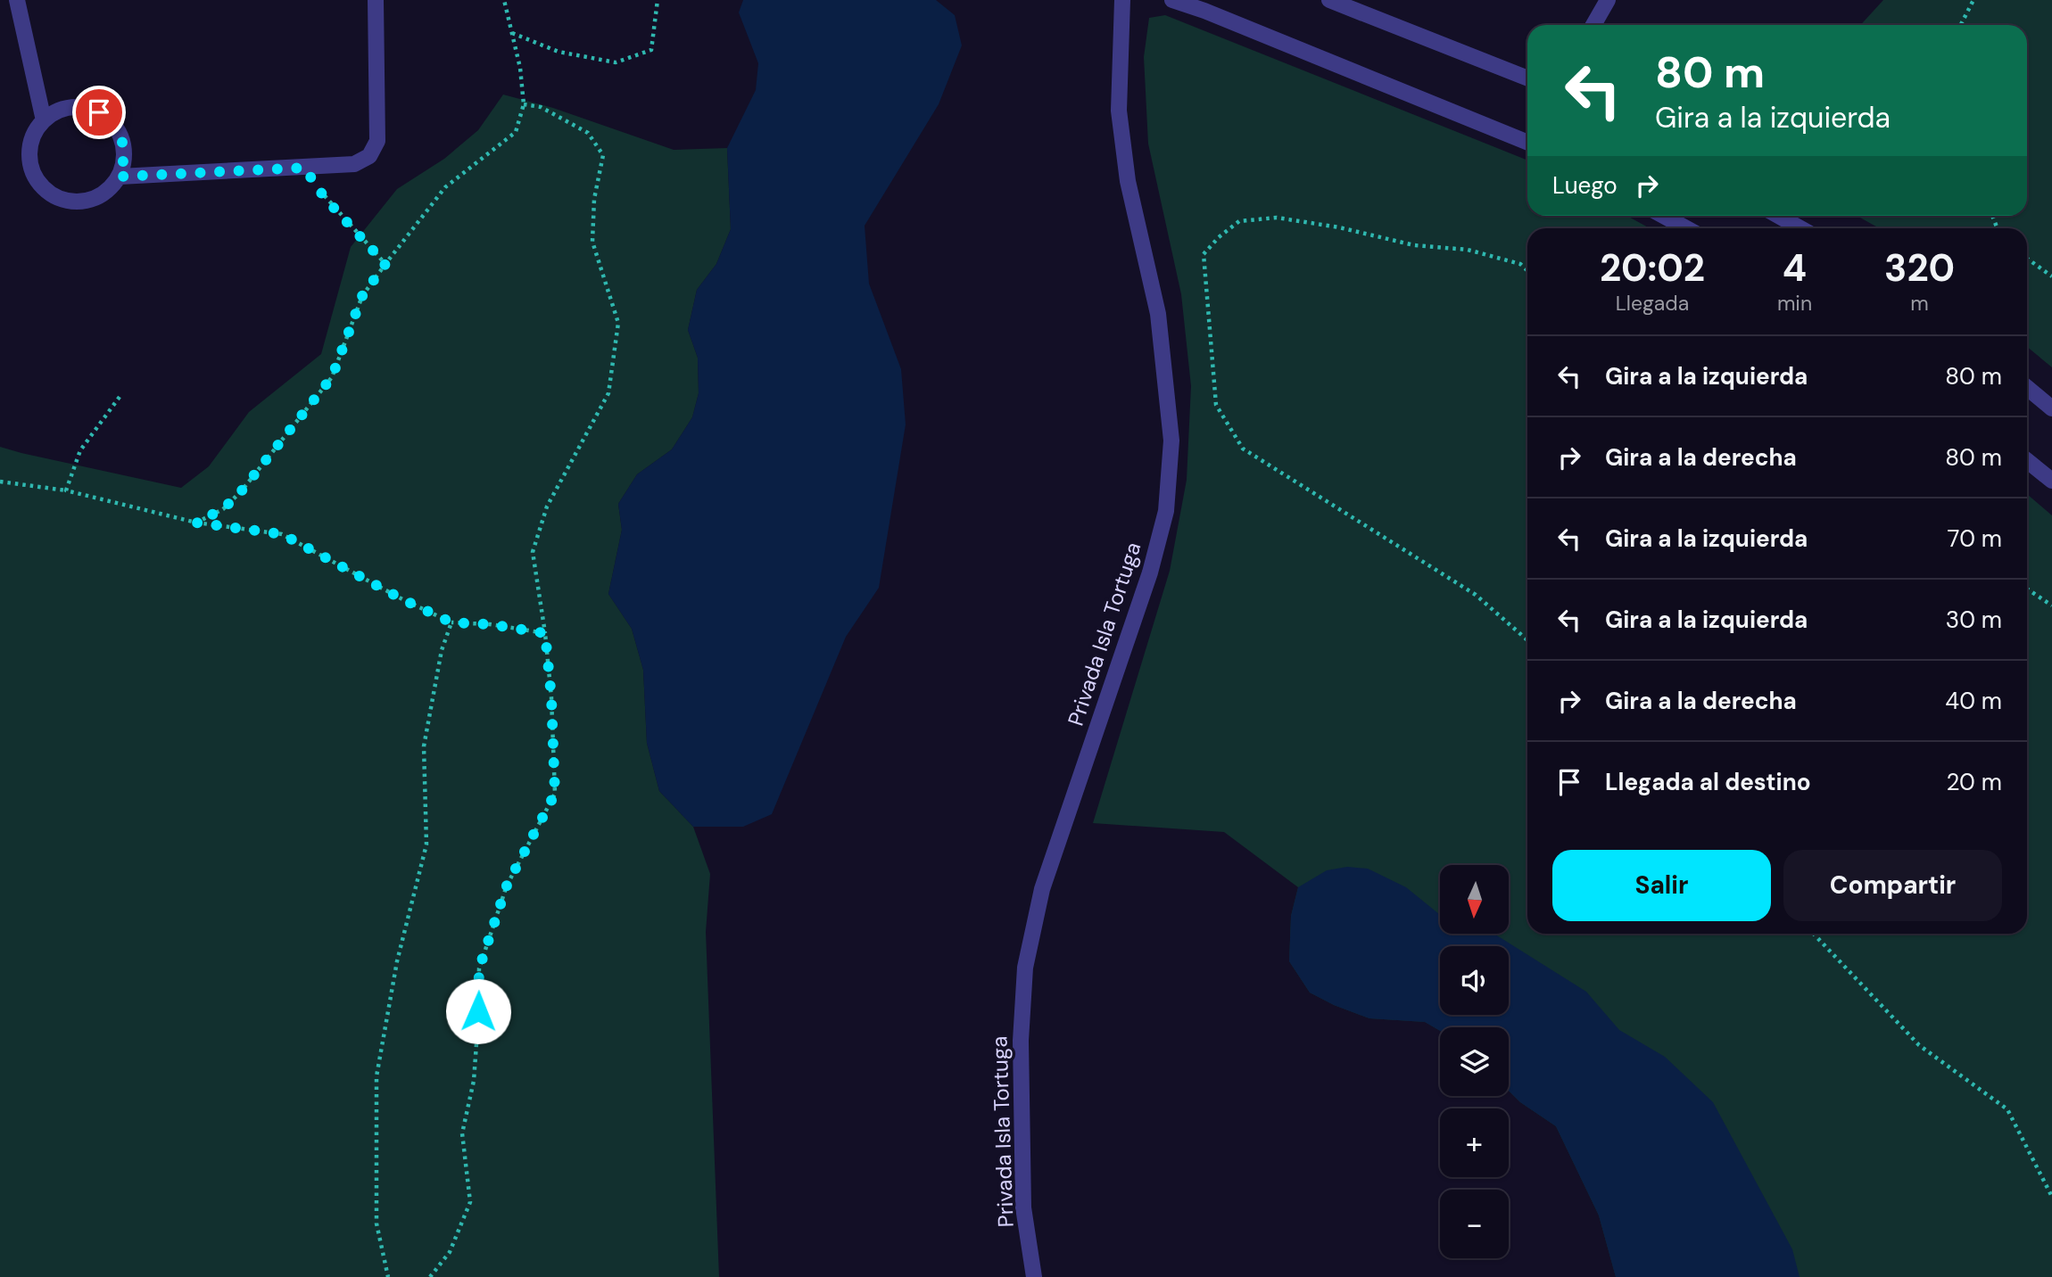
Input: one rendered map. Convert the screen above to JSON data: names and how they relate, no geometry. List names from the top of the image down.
{
  "streets": {
    "street": ["Privada Isla Tortuga"]
  },
  "north": "bottom",
  "page": {
    "turn": ["80 m", "Gira a la izquierda"],
    "then": "Luego",
    "eta": [
      "20:02",
      "Llegada",
      "4",
      "min",
      "320",
      "m"
    ],
    "list": [
      {
        "name": "Gira a la izquierda",
        "value": "80 m"
      },
      {
        "name": "Gira a la derecha",
        "value": "80 m"
      },
      {
        "name": "Gira a la izquierda",
        "value": "70 m"
      },
      {
        "name": "Gira a la izquierda",
        "value": "30 m"
      },
      {
        "name": "Gira a la derecha",
        "value": "40 m"
      },
      {
        "name": "Llegada al destino",
        "value": "20 m"
      }
    ],
    "buttons": ["Salir", "Compartir"],
    "map_buttons": ["+", "−"]
  }
}
